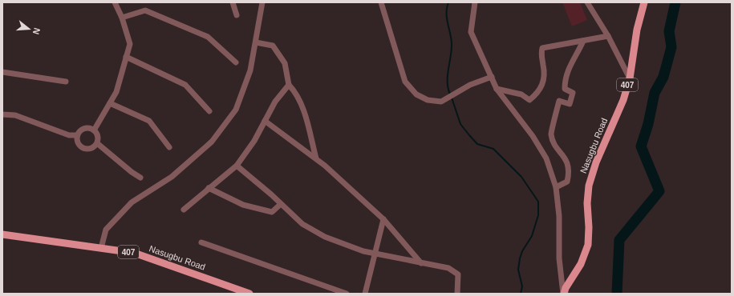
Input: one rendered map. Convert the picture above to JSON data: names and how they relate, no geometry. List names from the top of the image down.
{
  "streets": {
    "main road": ["407", "Nasugbu Road"]
  },
  "north": "right"
}
